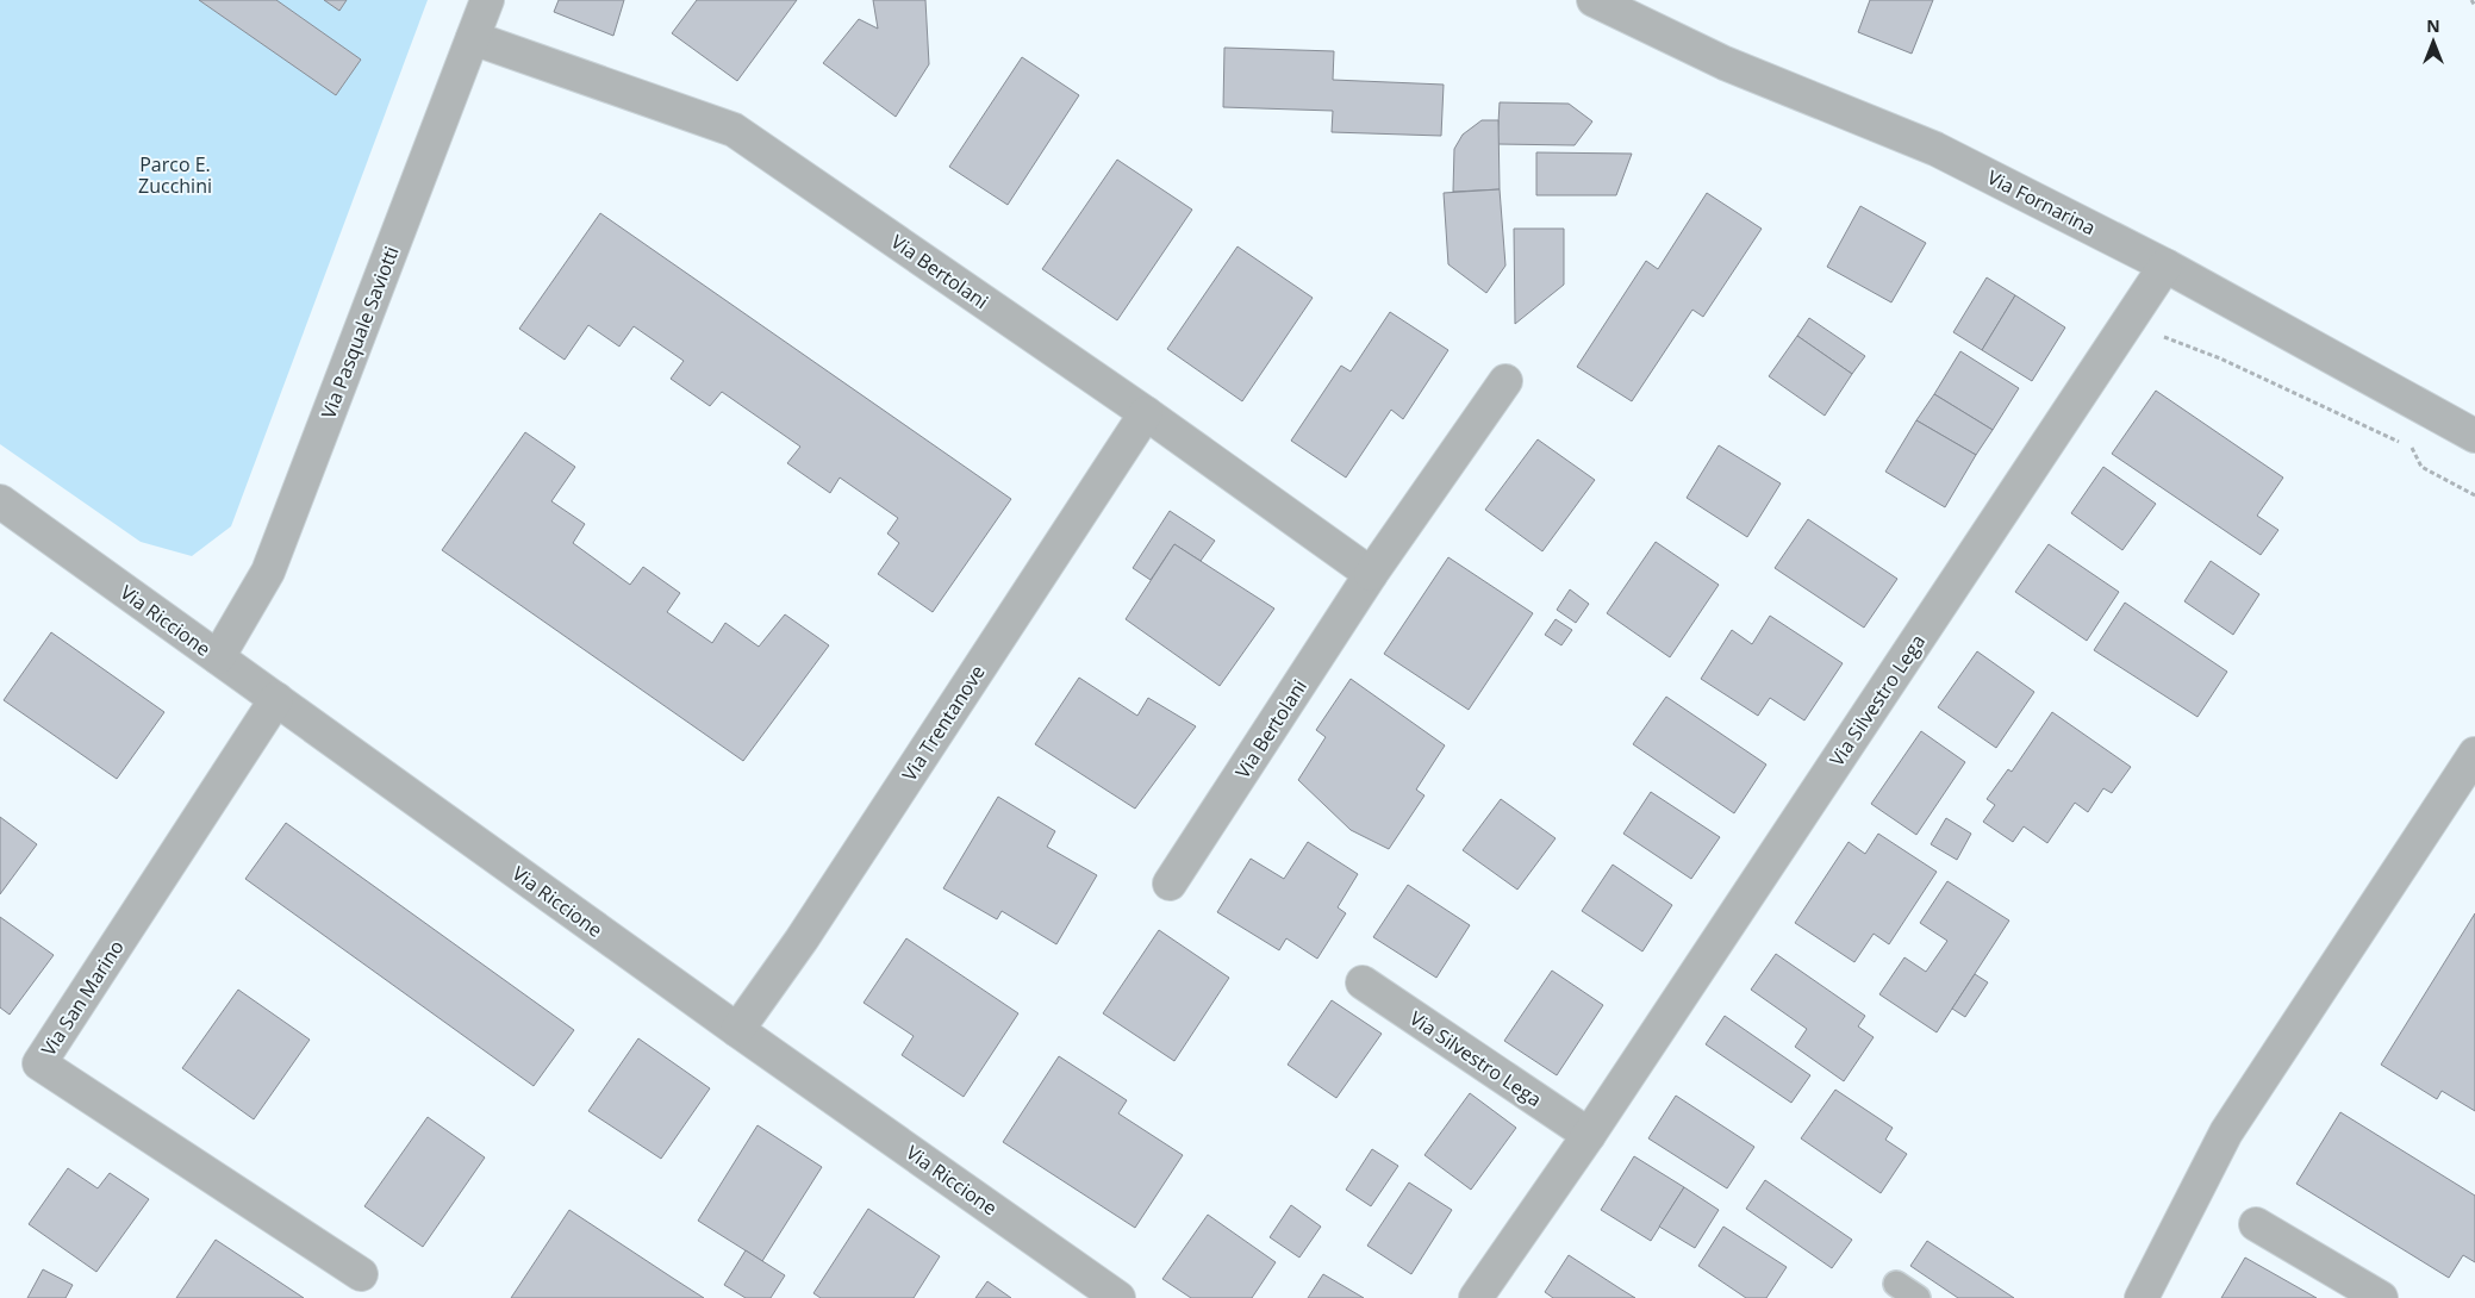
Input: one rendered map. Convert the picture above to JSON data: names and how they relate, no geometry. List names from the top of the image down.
{
  "streets": {
    "street": [
      "Via Fornarina",
      "Via Bertolani",
      "Via Pasquale Saviotti",
      "Via Riccione",
      "Via Silvestro Lega",
      "Via Trentanove",
      "Via San Marino"
    ]
  },
  "crossings": [
    ["Via Fornarina", "Via Silvestro Lega"],
    ["Via Bertolani", "Via Pasquale Saviotti"],
    ["Via Bertolani", "Via Trentanove"],
    ["Via Pasquale Saviotti", "Via Riccione"],
    ["Via Riccione", "Via Trentanove"],
    ["Via Riccione", "Via San Marino"]
  ],
  "parks": ["Parco E. Zucchini"],
  "north": "top"
}
